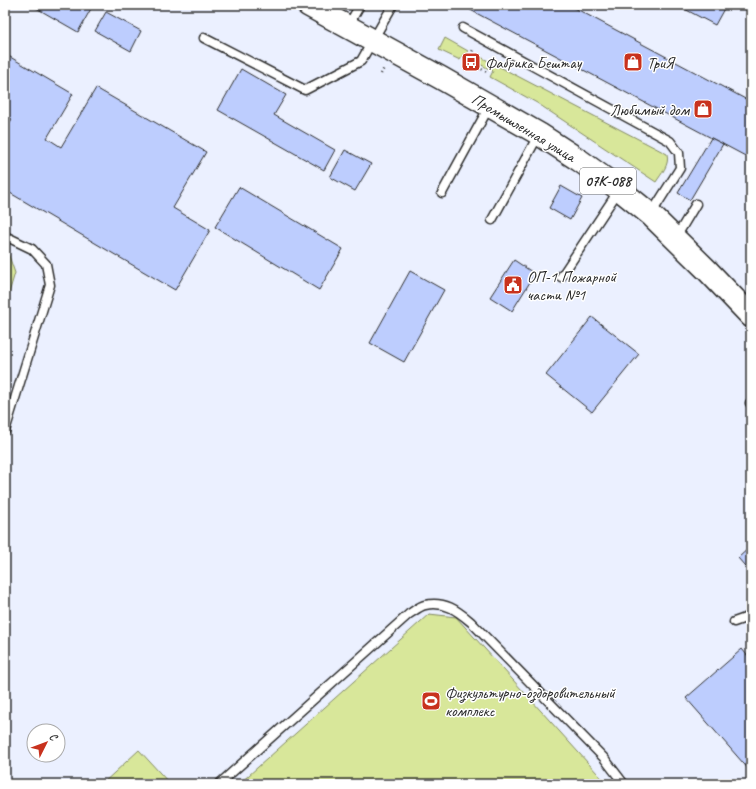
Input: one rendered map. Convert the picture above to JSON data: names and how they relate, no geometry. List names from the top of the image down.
{
  "streets": {
    "main road": ["Промышленная улица", "07К-088"]
  },
  "places": {
    "bus stop": ["Фабрика Бештау"],
    "shop": ["ТриЯ", "Любимый дом"],
    "public building": ["ОП-1 Пожарной части №1"],
    "sports": ["Физкультурно-оздоровительный комплекс"]
  },
  "north": "top right"
}
